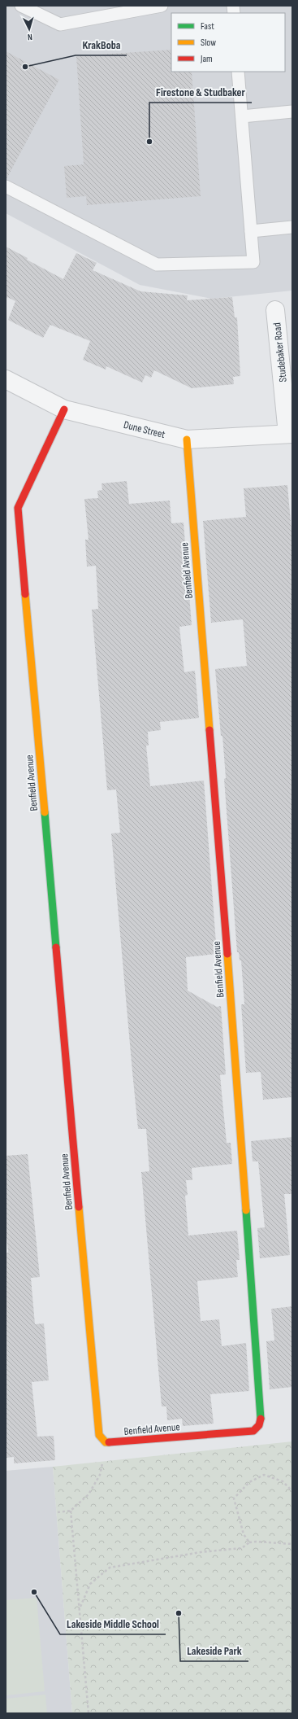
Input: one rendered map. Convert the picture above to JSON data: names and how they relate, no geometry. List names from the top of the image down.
{
  "streets": {
    "street": ["Studebaker Road", "Dune Street", "Benfield Avenue"]
  },
  "crossings": [
    ["Studebaker Road", "Dune Street"],
    ["Dune Street", "Benfield Avenue"]
  ],
  "places": [
    "KrakBoba",
    "Firestone & Studbaker",
    "Lakeside Middle School",
    "Lakeside Park"
  ],
  "legend": ["Fast", "Slow", "Jam"],
  "north": "bottom"
}
